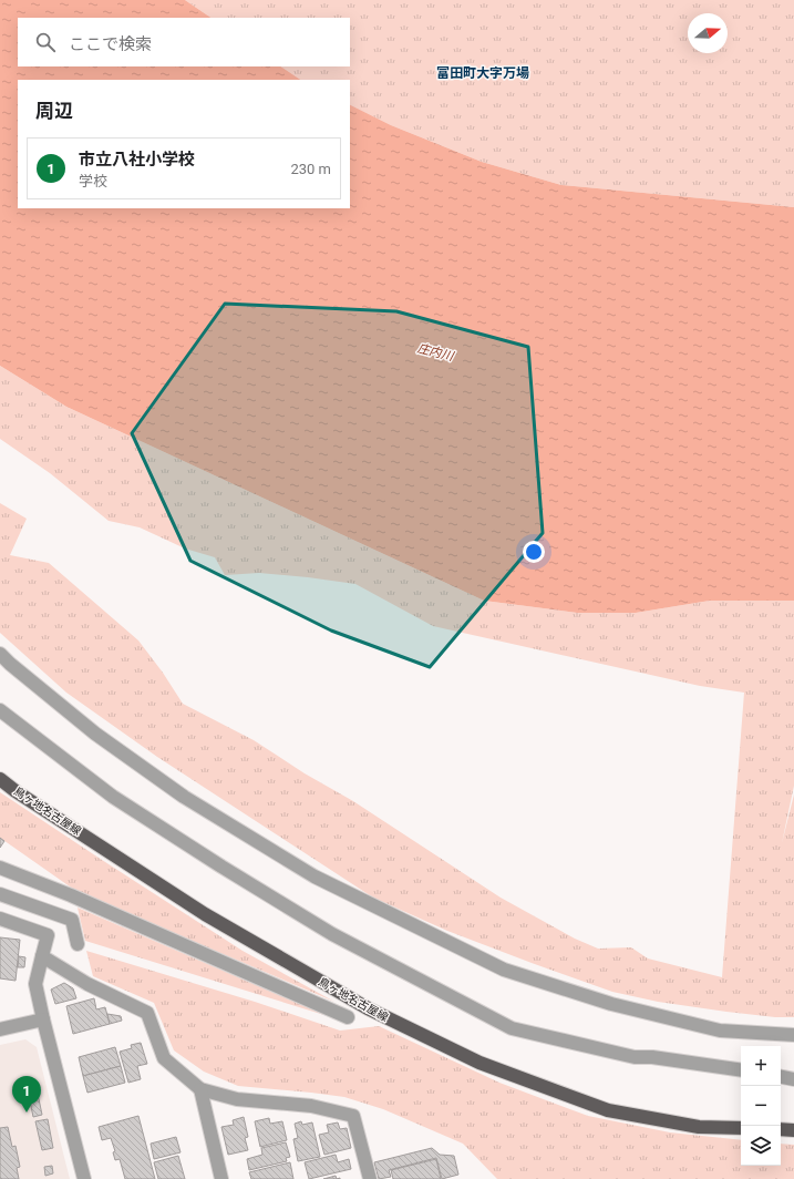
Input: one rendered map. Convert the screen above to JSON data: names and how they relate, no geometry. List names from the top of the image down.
{
  "streets": {
    "main road": ["鳥ヶ地名古屋線"]
  },
  "districts": ["富田町大字万場"],
  "water": ["庄内川"],
  "north": "right",
  "page": {
    "search": "ここで検索",
    "heading": "周辺",
    "list": [
      {
        "mark": "1",
        "name": "市立八社小学校",
        "note": "学校",
        "value": "230 m"
      }
    ],
    "map_buttons": ["+", "−"],
    "pins": "1"
  }
}
